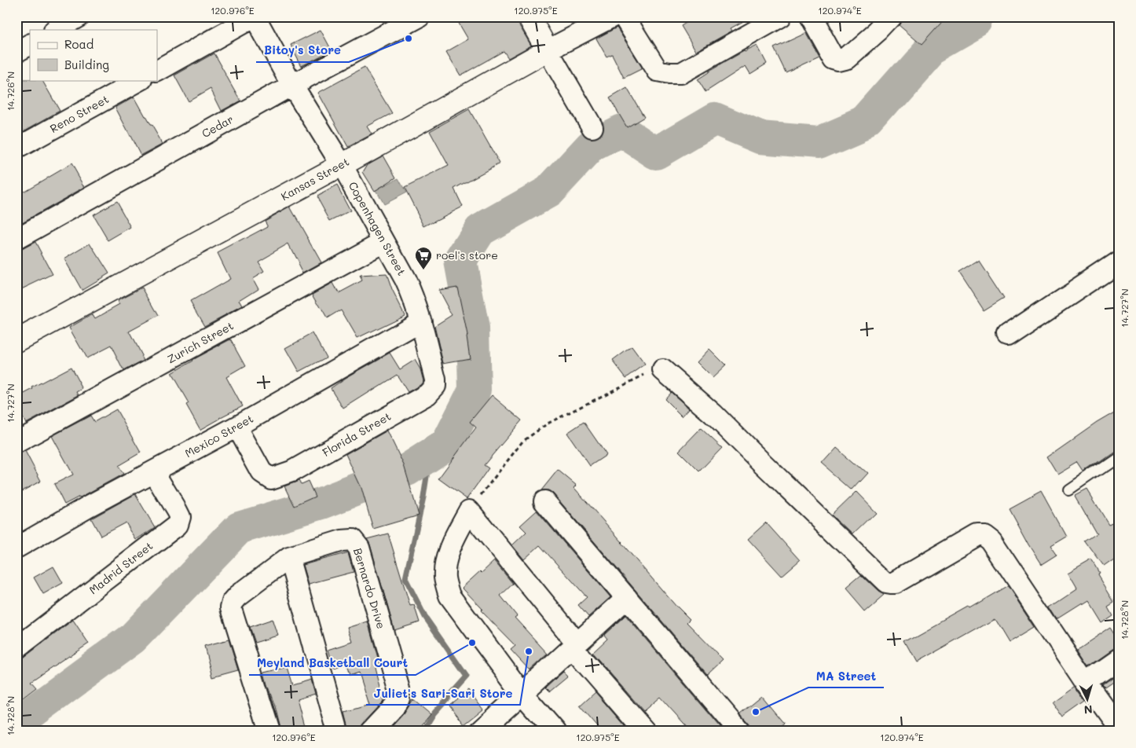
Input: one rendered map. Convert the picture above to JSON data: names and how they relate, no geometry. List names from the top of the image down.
{
  "streets": {
    "street": [
      "Reno Street",
      "Cedar",
      "Kansas Street",
      "Copenhagen Street",
      "Zurich Street",
      "Florida Street",
      "Mexico Street",
      "Madrid Street",
      "Bernardo Drive"
    ]
  },
  "crossings": [
    ["Cedar", "Copenhagen Street"],
    ["Kansas Street", "Copenhagen Street"],
    ["Copenhagen Street", "Zurich Street"],
    ["Copenhagen Street", "Florida Street"],
    ["Copenhagen Street", "Mexico Street"],
    ["Florida Street", "Mexico Street"],
    ["Mexico Street", "Madrid Street"]
  ],
  "places": {
    "other": [
      "Bitoy's Store",
      "Meyland Basketball Court",
      "Juliet's Sari-Sari Store",
      "MA Street"
    ],
    "supermarket": ["roel's store"]
  },
  "legend": ["Road", "Building"],
  "north": "bottom",
  "coordinates": [
    "120.976°E",
    "120.975°E",
    "120.974°E",
    "14.726°N",
    "14.727°N",
    "14.728°N"
  ]
}
